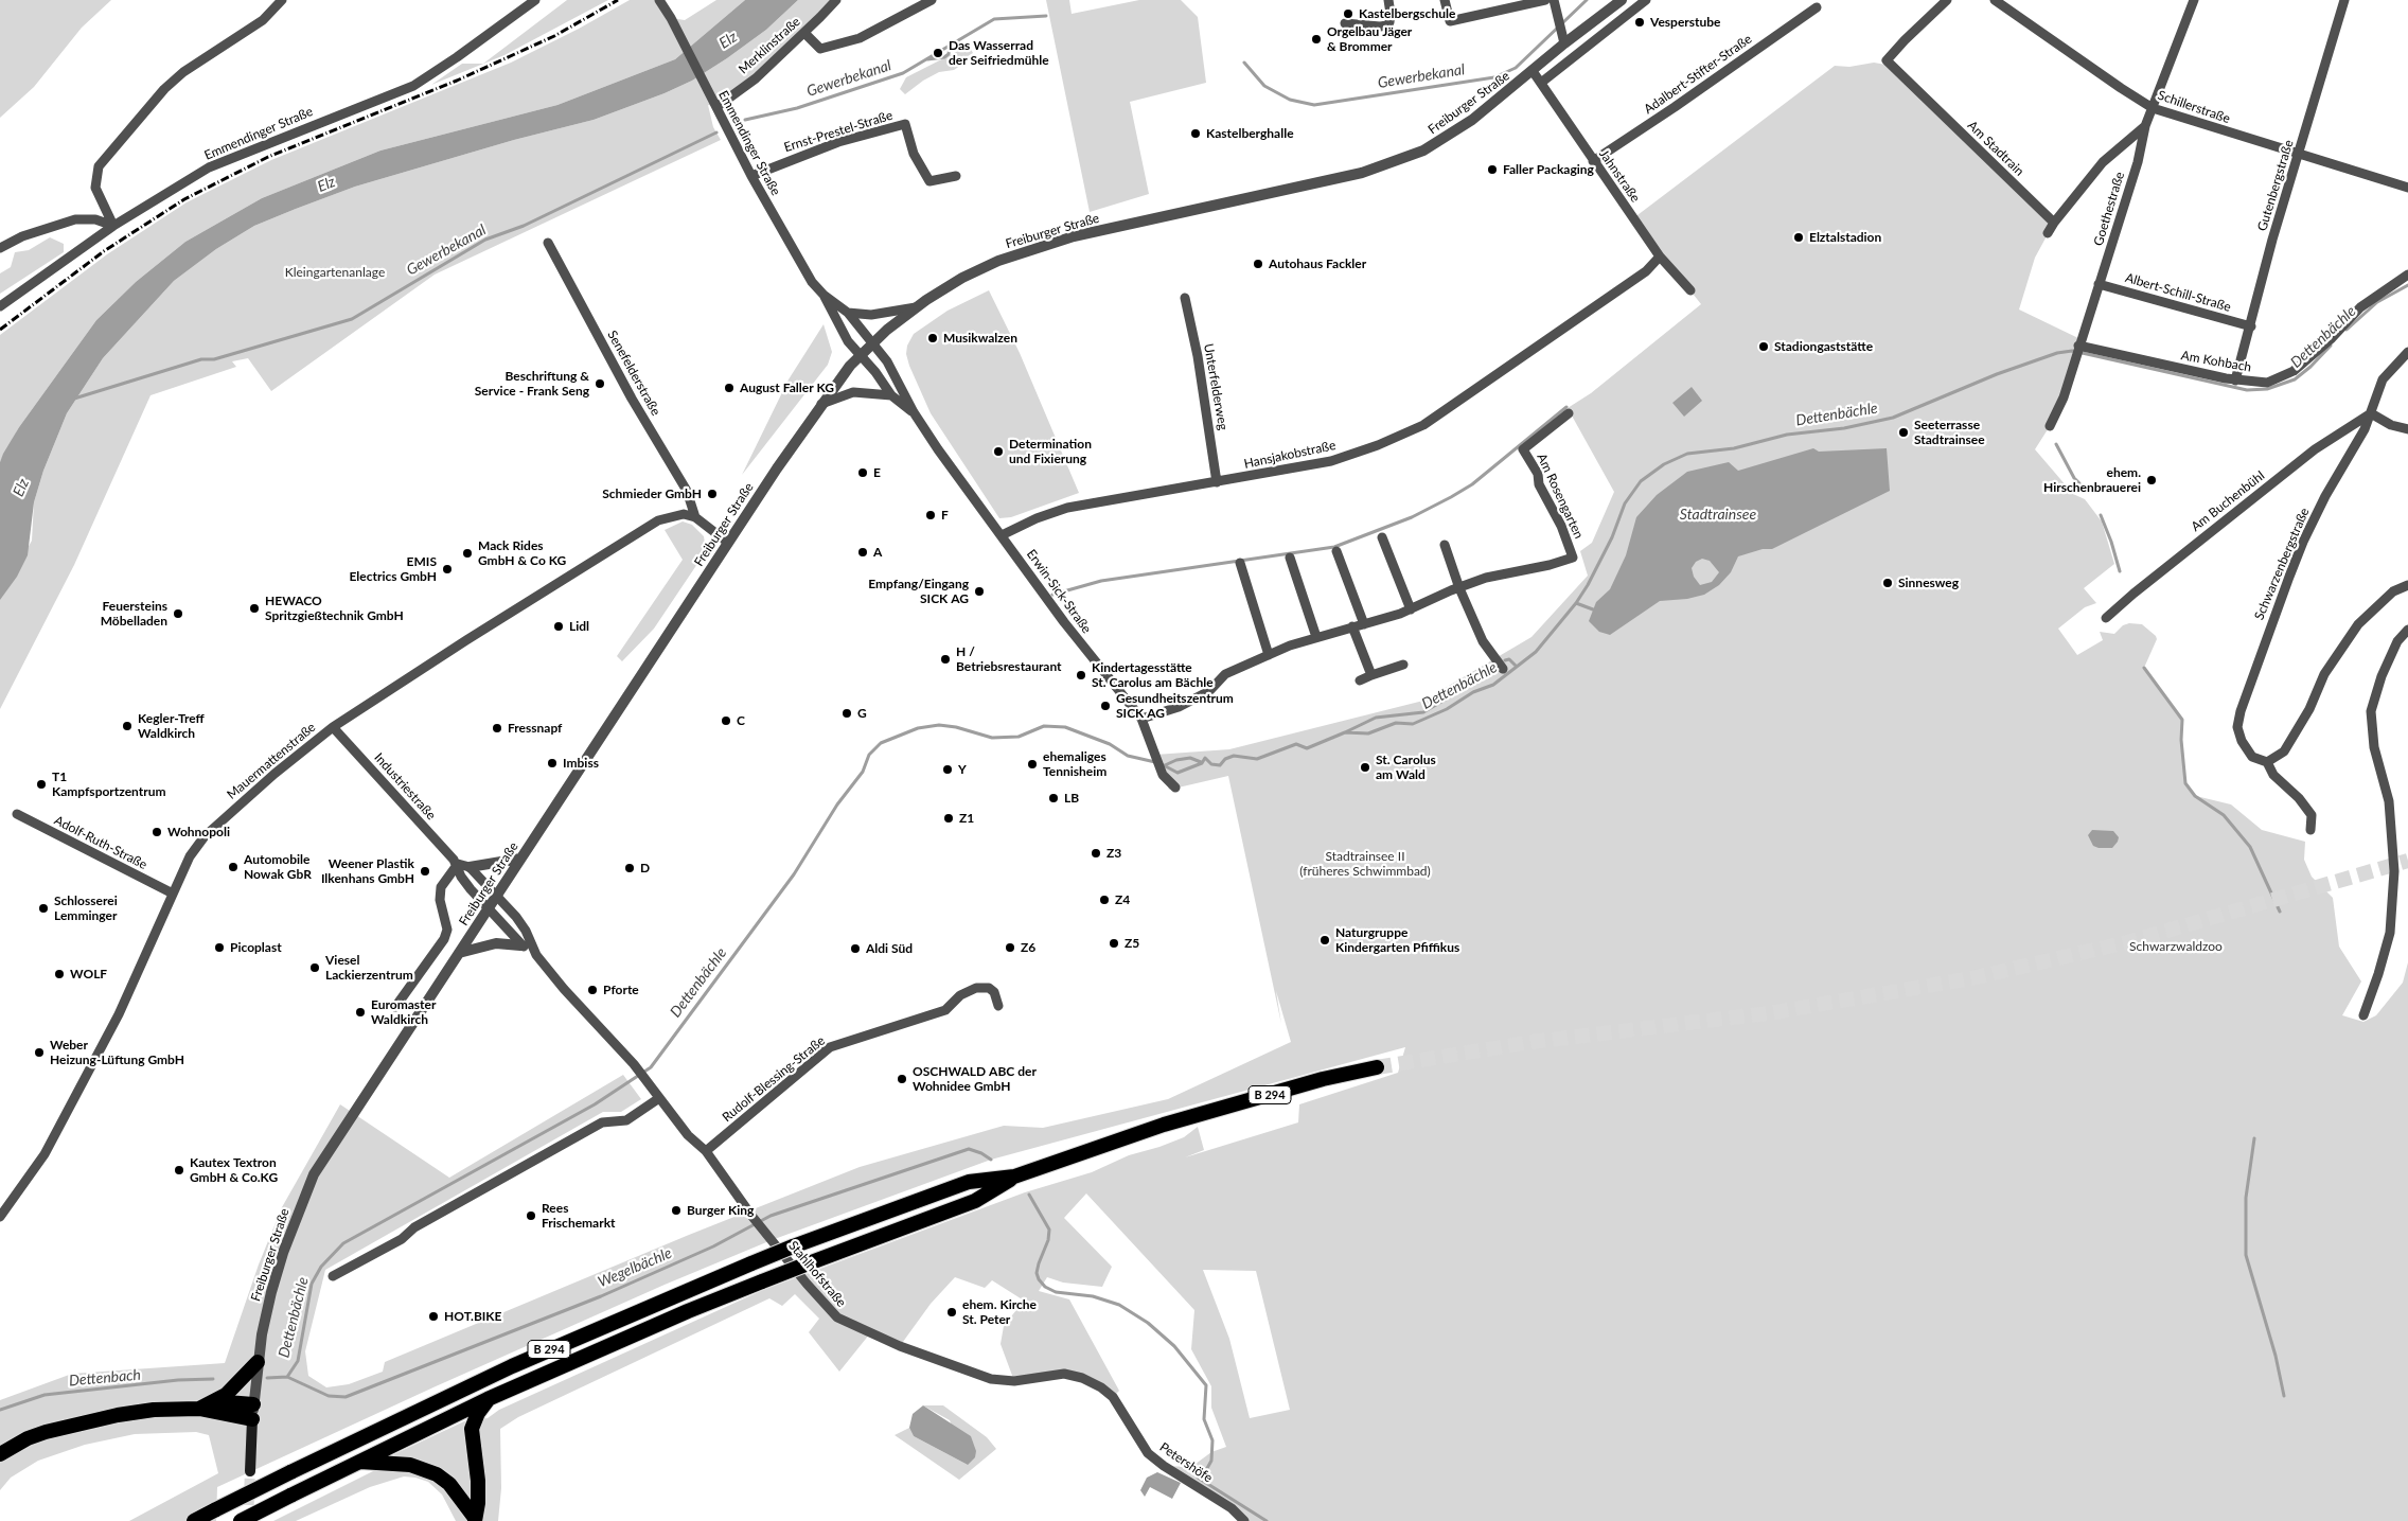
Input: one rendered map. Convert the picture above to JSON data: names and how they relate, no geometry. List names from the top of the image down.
{
  "streets": {
    "highway": ["B 294"],
    "main road": ["Freiburger Straße"],
    "street": [
      "Merklinstraße",
      "Adalbert-Stifter-Straße",
      "Schillerstraße",
      "Ernst-Prestel-Straße",
      "Emmendinger Straße",
      "Am Stadtrain",
      "Jahnstraße",
      "Gutenbergstraße",
      "Goethestraße",
      "Albert-Schill-Straße",
      "Am Kohbach",
      "Senefelderstraße",
      "Unterfelderweg",
      "Hansjakobstraße",
      "Am Rosengarten",
      "Am Buchenbühl",
      "Schwarzenbergstraße",
      "Erwin-Sick-Straße",
      "Mauermattenstraße",
      "Industriestraße",
      "Adolf-Ruth-Straße",
      "Rudolf-Blessing-Straße",
      "Stahlhofstraße",
      "Petershöfe"
    ]
  },
  "crossings": [
    ["Merklinstraße", "Emmendinger Straße"],
    ["Adalbert-Stifter-Straße", "Jahnstraße"],
    ["Freiburger Straße", "Emmendinger Straße"],
    ["Freiburger Straße", "Jahnstraße"],
    ["Freiburger Straße", "Erwin-Sick-Straße"],
    ["Freiburger Straße", "Industriestraße"],
    ["Freiburger Straße", "Stahlhofstraße"],
    ["Schillerstraße", "Gutenbergstraße"],
    ["Schillerstraße", "Goethestraße"],
    ["Ernst-Prestel-Straße", "Emmendinger Straße"],
    ["Emmendinger Straße", "Erwin-Sick-Straße"],
    ["Jahnstraße", "Hansjakobstraße"],
    ["Gutenbergstraße", "Albert-Schill-Straße"],
    ["Gutenbergstraße", "Am Kohbach"],
    ["Goethestraße", "Albert-Schill-Straße"],
    ["Goethestraße", "Am Kohbach"],
    ["Senefelderstraße", "Mauermattenstraße"],
    ["Unterfelderweg", "Hansjakobstraße"],
    ["Hansjakobstraße", "Erwin-Sick-Straße"],
    ["Am Rosengarten", "Erwin-Sick-Straße"],
    ["Am Buchenbühl", "Schwarzenbergstraße"],
    ["Mauermattenstraße", "Industriestraße"],
    ["Mauermattenstraße", "Adolf-Ruth-Straße"],
    ["Rudolf-Blessing-Straße", "Stahlhofstraße"],
    ["Stahlhofstraße", "Petershöfe"]
  ],
  "water": [
    "Elz",
    "Gewerbekanal",
    "Dettenbächle",
    "Stadtrainsee",
    "Wegelbächle",
    "Dettenbach"
  ],
  "parks": ["Kleingartenanlage", "Stadtrainsee II (früheres Schwimmbad)", "Schwarzwaldzoo"],
  "places": [
    "Kastelbergschule",
    "Vesperstube",
    "Orgelbau Jäger & Brommer",
    "Das Wasserrad der Seifriedmühle",
    "Kastelberghalle",
    "Faller Packaging",
    "Elztalstadion",
    "Autohaus Fackler",
    "Musikwalzen",
    "Stadiongaststätte",
    "Beschriftung & Service - Frank Seng",
    "August Faller KG",
    "Seeterrasse Stadtrainsee",
    "Determination und Fixierung",
    "E",
    "ehem. Hirschenbrauerei",
    "Schmieder GmbH",
    "F",
    "A",
    "Mack Rides GmbH & Co KG",
    "EMIS Electrics GmbH",
    "Sinnesweg",
    "Empfang/Eingang SICK AG",
    "HEWACO Spritzgießtechnik GmbH",
    "Feuersteins Möbelladen",
    "Lidl",
    "H / Betriebsrestaurant",
    "Kindertagesstätte St. Carolus am Bächle",
    "Gesundheitszentrum SICK AG",
    "G",
    "C",
    "Kegler-Treff Waldkirch",
    "Fressnapf",
    "Imbiss",
    "ehemaliges Tennisheim",
    "St. Carolus am Wald",
    "Y",
    "T1 Kampfsportzentrum",
    "LB",
    "Z1",
    "Wohnopoli",
    "Z3",
    "Automobile Nowak GbR",
    "D",
    "Weener Plastik Ilkenhans GmbH",
    "Z4",
    "Schlosserei Lemminger",
    "Naturgruppe Kindergarten Pfiffikus",
    "Z5",
    "Picoplast",
    "Z6",
    "Aldi Süd",
    "Viesel Lackierzentrum",
    "WOLF",
    "Pforte",
    "Euromaster Waldkirch",
    "Weber Heizung-Lüftung GmbH",
    "OSCHWALD ABC der Wohnidee GmbH",
    "Kautex Textron GmbH & Co.KG",
    "Burger King",
    "Rees Frischemarkt",
    "ehem. Kirche St. Peter",
    "HOT.BIKE"
  ]
}
